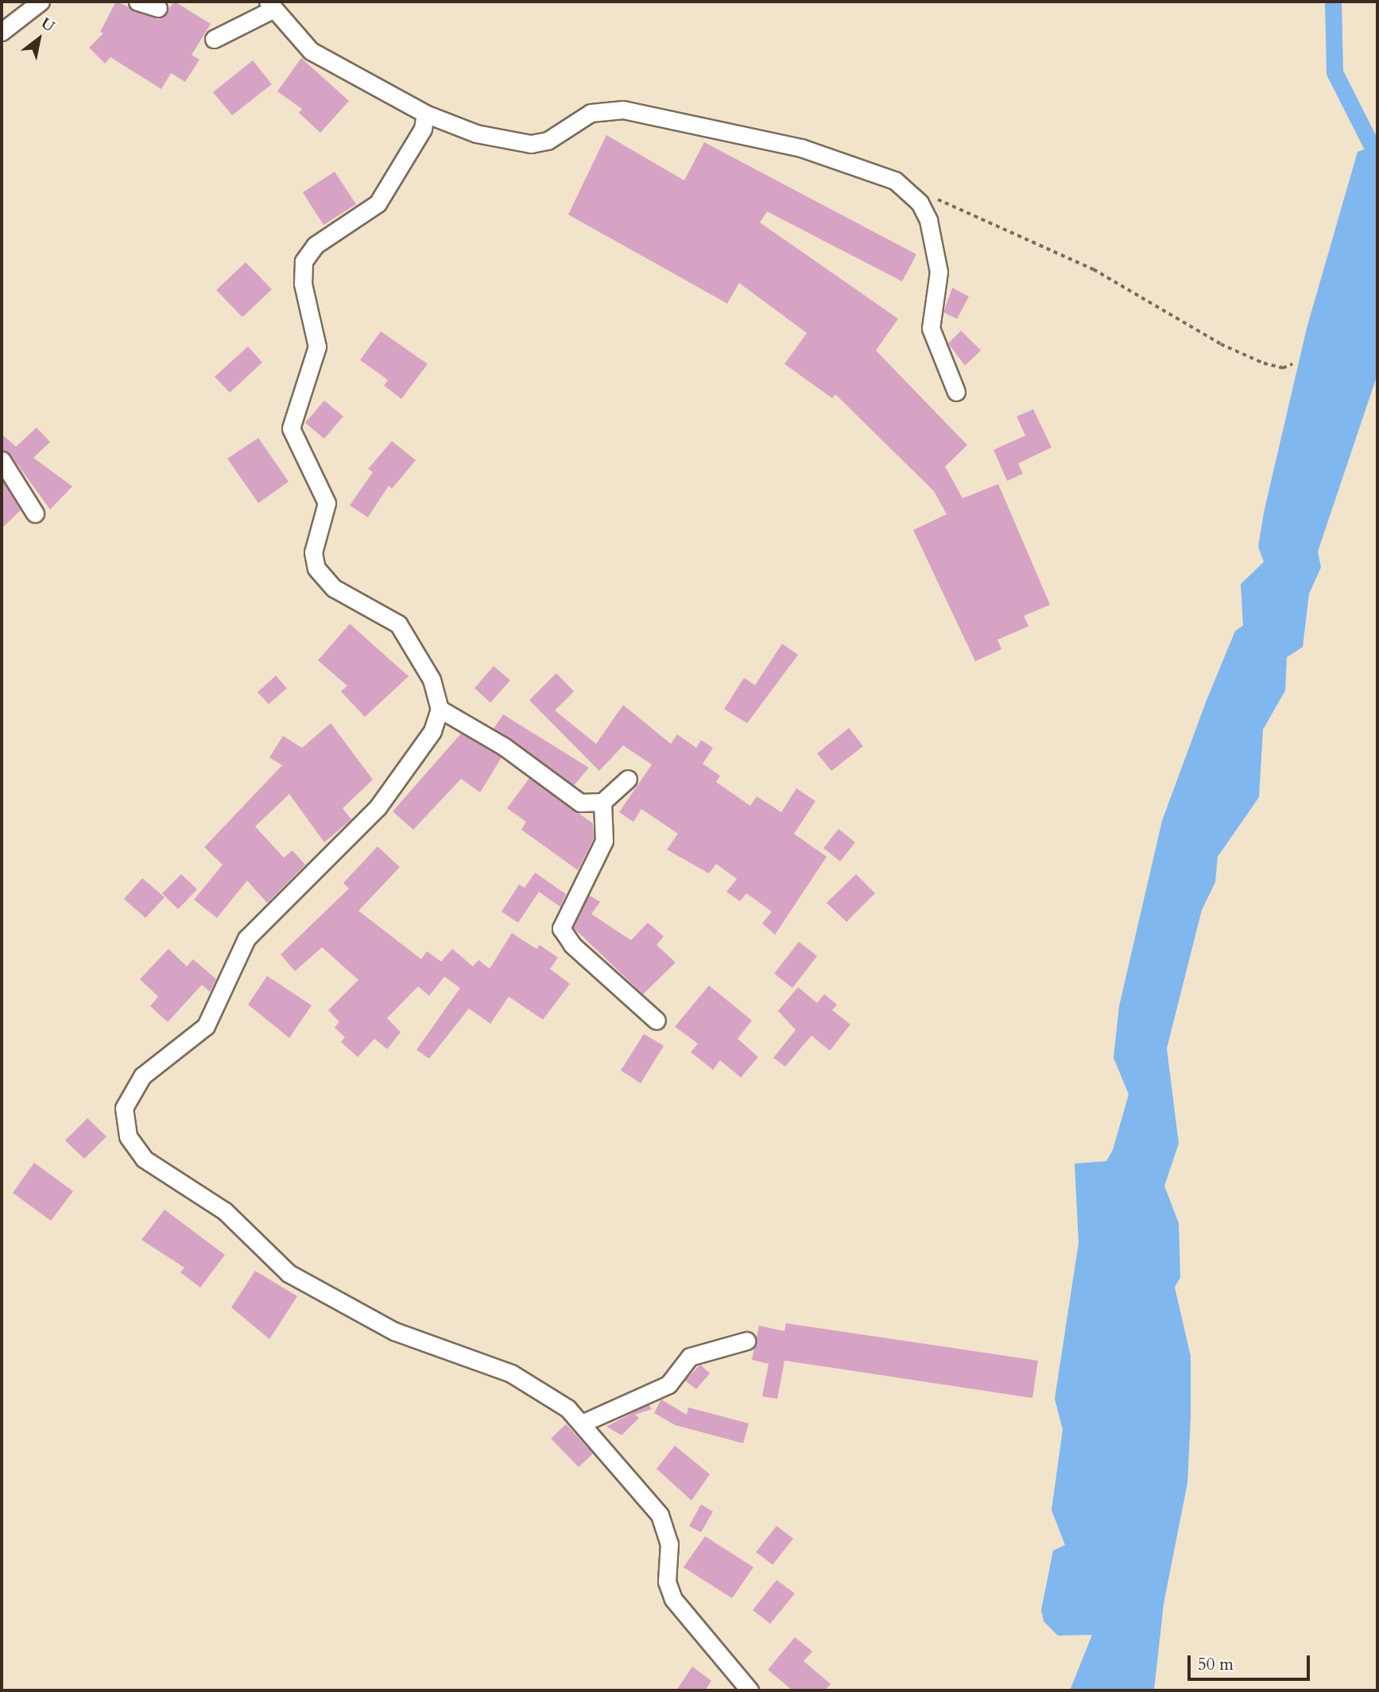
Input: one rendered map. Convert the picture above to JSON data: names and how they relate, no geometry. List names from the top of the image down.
{
  "scale_bar": "50 m",
  "north": "top right"
}
